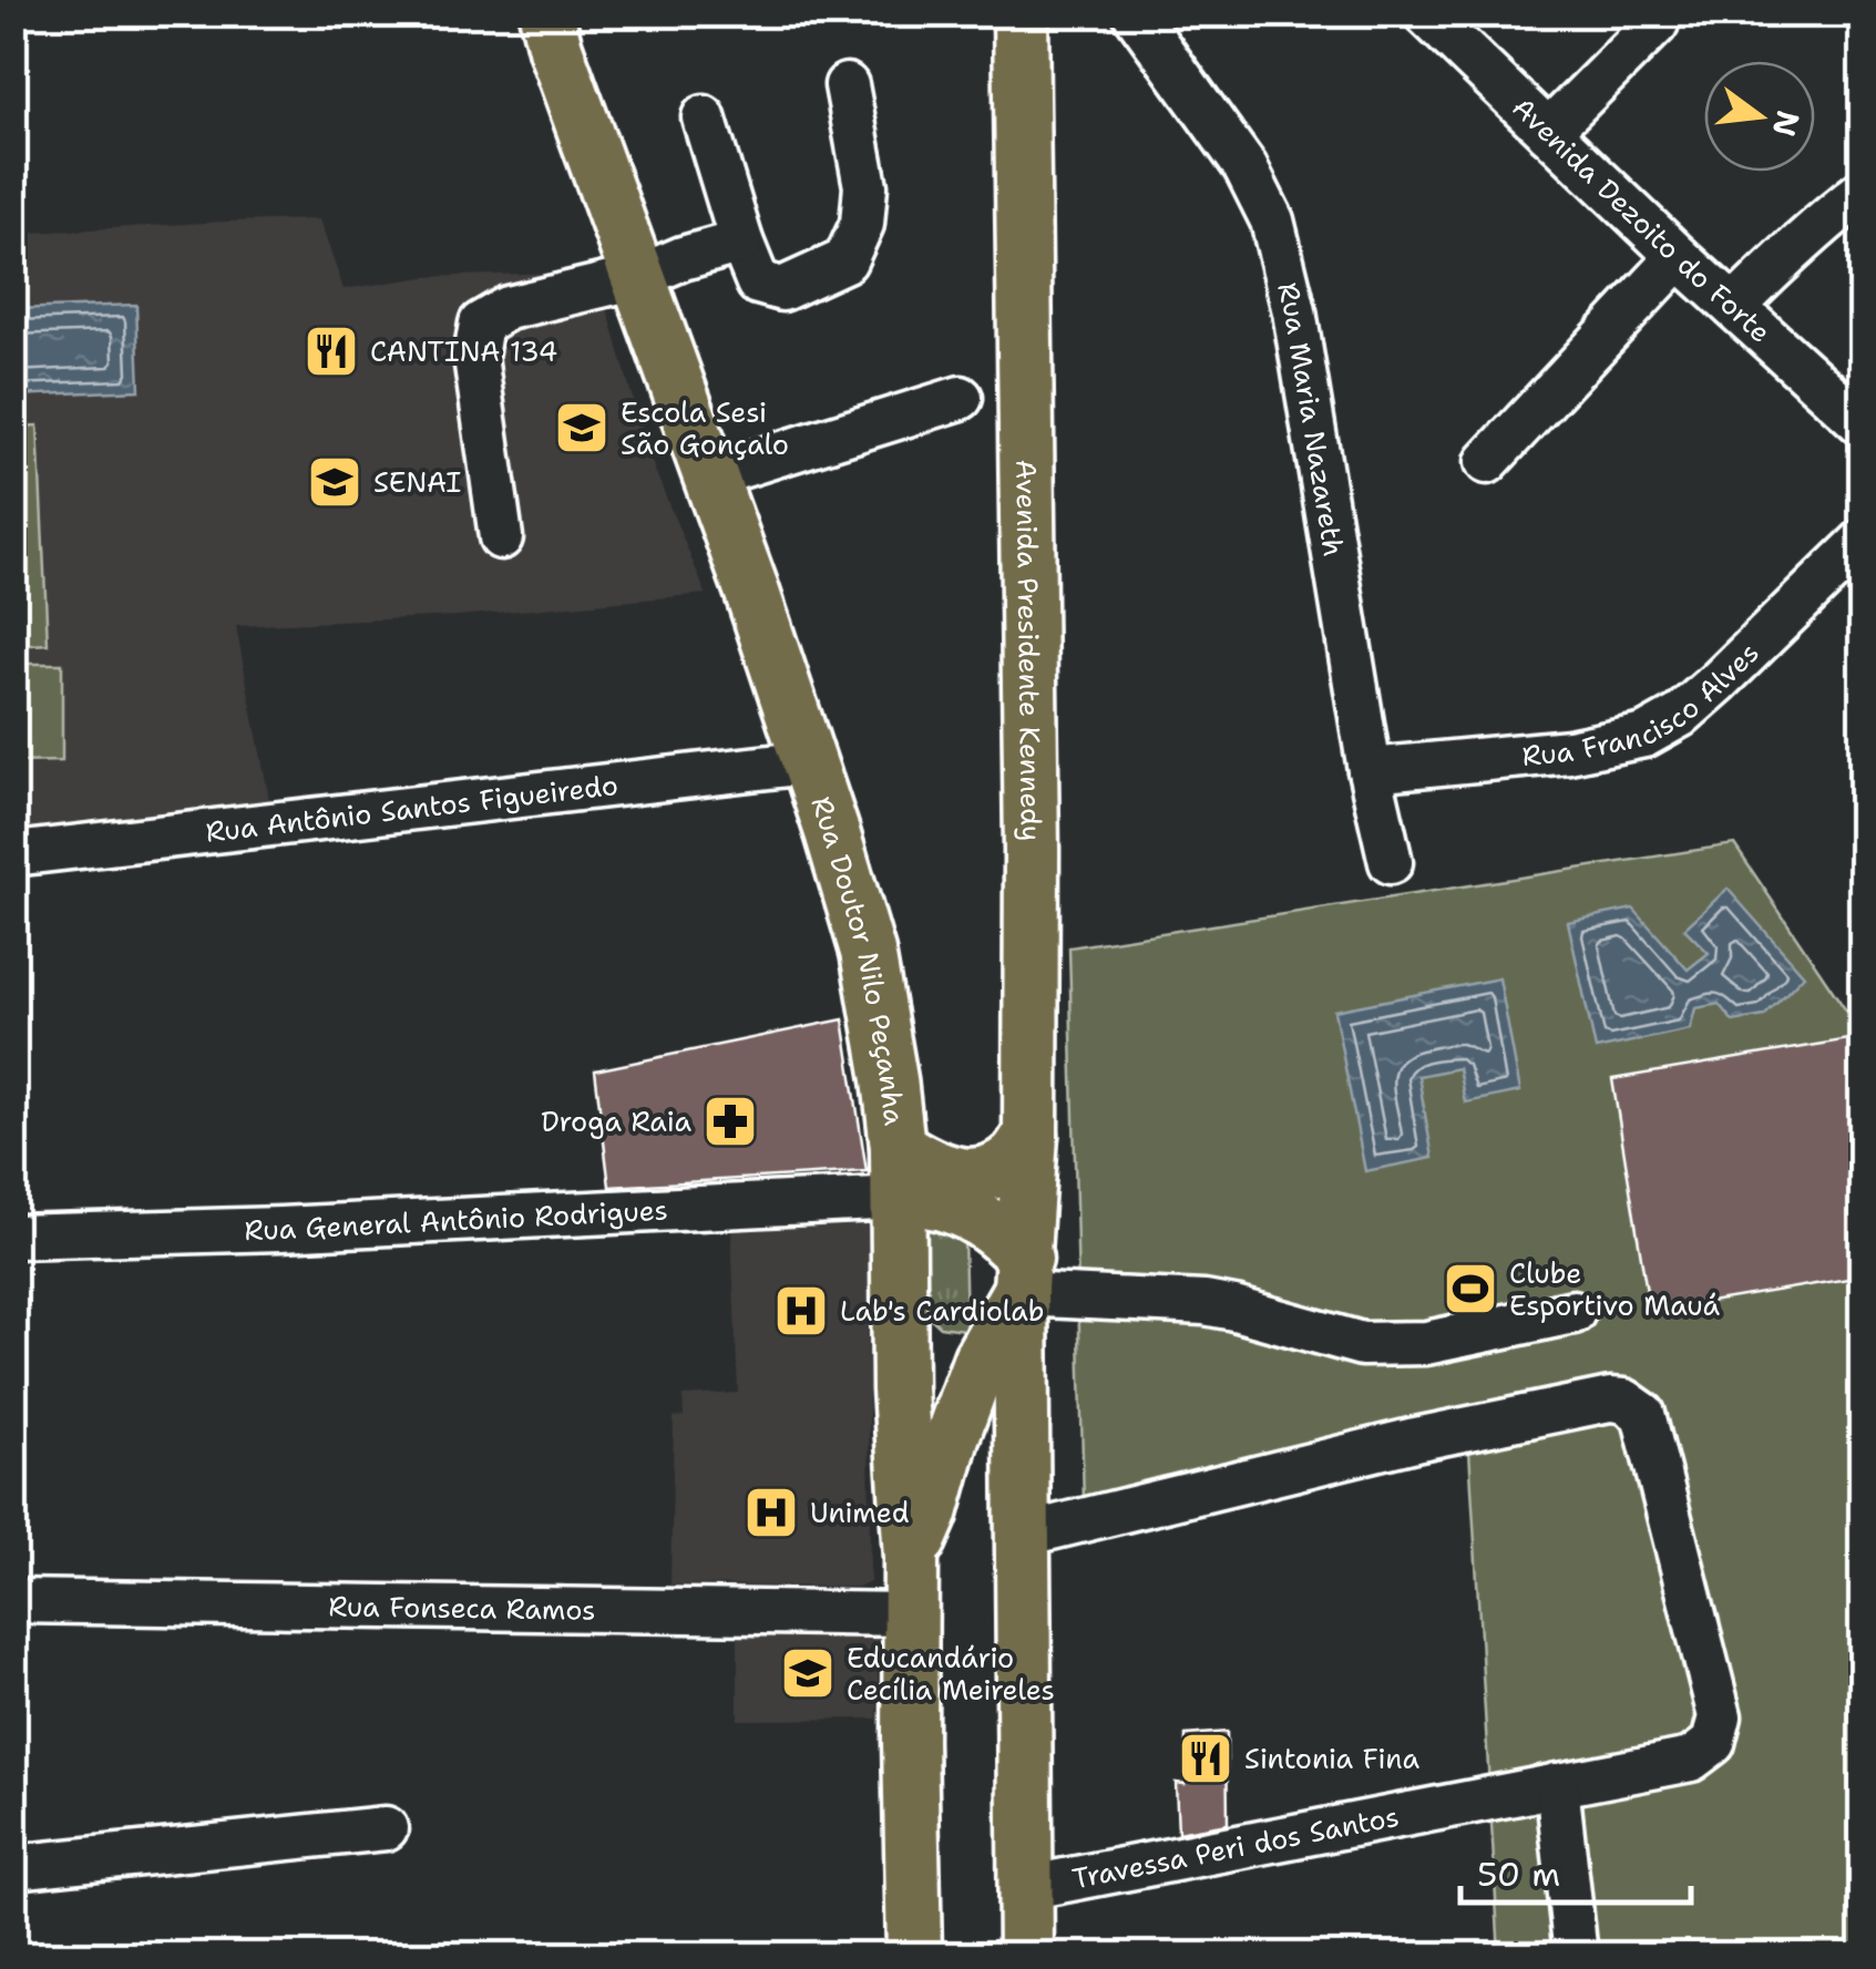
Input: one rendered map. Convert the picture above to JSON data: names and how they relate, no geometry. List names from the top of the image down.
{
  "streets": {
    "main road": ["Avenida Presidente Kennedy", "Rua Doutor Nilo Peçanha"],
    "street": [
      "Avenida Dezoito do Forte",
      "Rua Maria Nazareth",
      "Rua Francisco Alves",
      "Rua Antônio Santos Figueiredo",
      "Rua General Antônio Rodrigues",
      "Rua Fonseca Ramos",
      "Travessa Peri dos Santos"
    ]
  },
  "crossings": [
    ["Rua Maria Nazareth", "Rua Francisco Alves"],
    ["Avenida Presidente Kennedy", "Rua Doutor Nilo Peçanha"],
    ["Avenida Presidente Kennedy", "Travessa Peri dos Santos"],
    ["Rua Antônio Santos Figueiredo", "Rua Doutor Nilo Peçanha"],
    ["Rua Doutor Nilo Peçanha", "Rua General Antônio Rodrigues"],
    ["Rua Doutor Nilo Peçanha", "Rua Fonseca Ramos"]
  ],
  "places": {
    "restaurant": ["CANTINA 134", "Sintonia Fina"],
    "school or university": ["Escola Sesi São Gonçalo", "SENAI", "Educandário Cecília Meireles"],
    "pharmacy": ["Droga Raia"],
    "sports": ["Clube Esportivo Mauá"],
    "hospital": ["Lab's Cardiolab", "Unimed"]
  },
  "scale_bar": "50 m",
  "north": "right"
}
